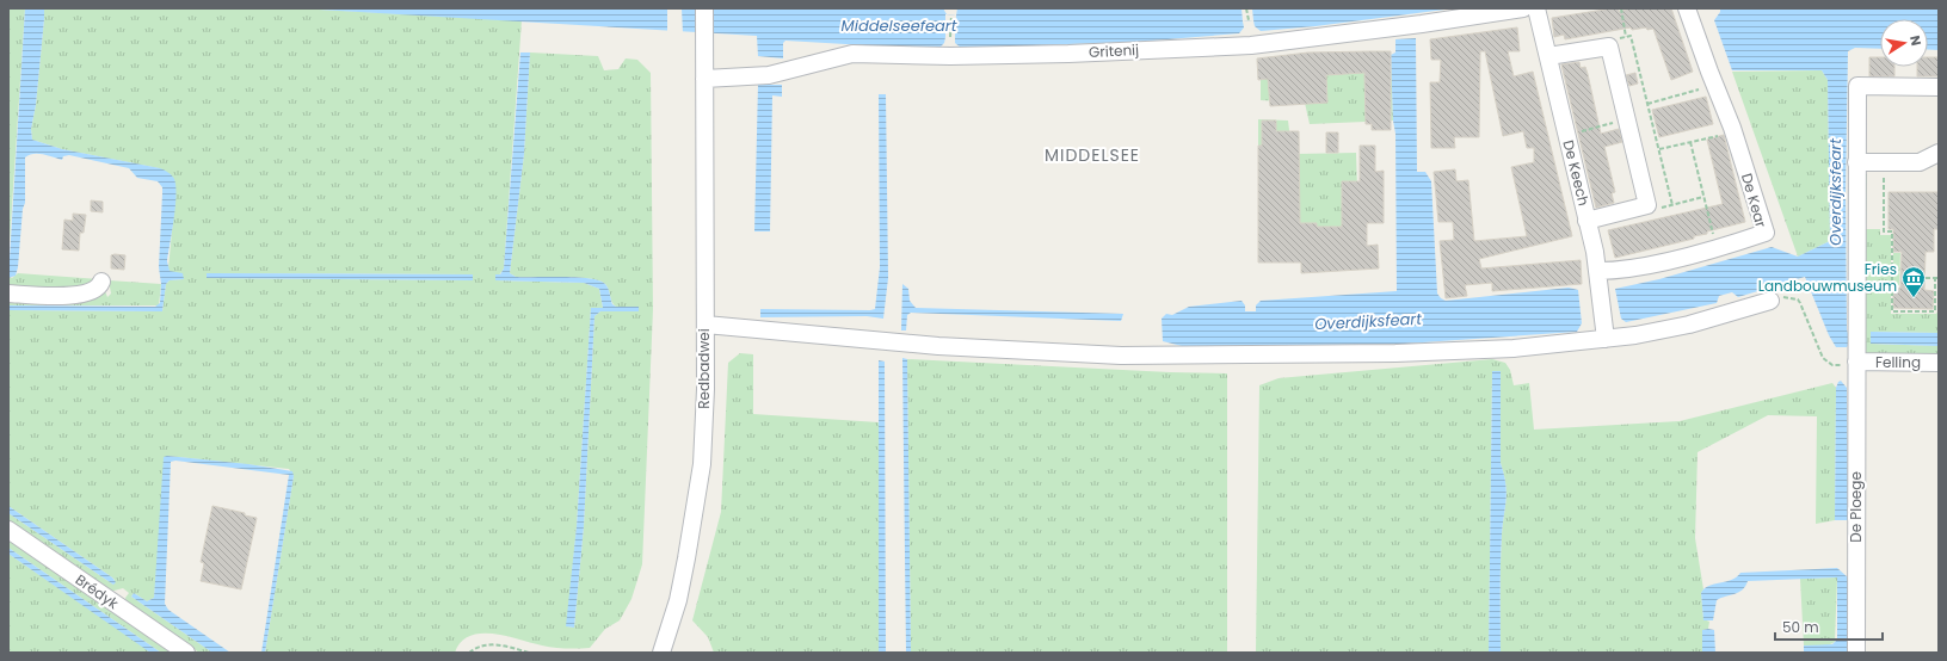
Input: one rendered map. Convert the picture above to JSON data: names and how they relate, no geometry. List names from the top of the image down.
{
  "streets": {
    "street": [
      "Gritenij",
      "De Keech",
      "De Kear",
      "Felling",
      "Redbadwei",
      "De Ploege",
      "Brédyk"
    ]
  },
  "crossings": [
    ["Gritenij", "Redbadwei"],
    ["De Keech", "De Kear"],
    ["Felling", "De Ploege"]
  ],
  "districts": ["MIDDELSEE"],
  "water": ["Middelseefeart", "Overdijksfeart"],
  "places": {
    "museum": ["Fries Landbouwmuseum"]
  },
  "scale_bar": "50 m",
  "north": "right"
}
